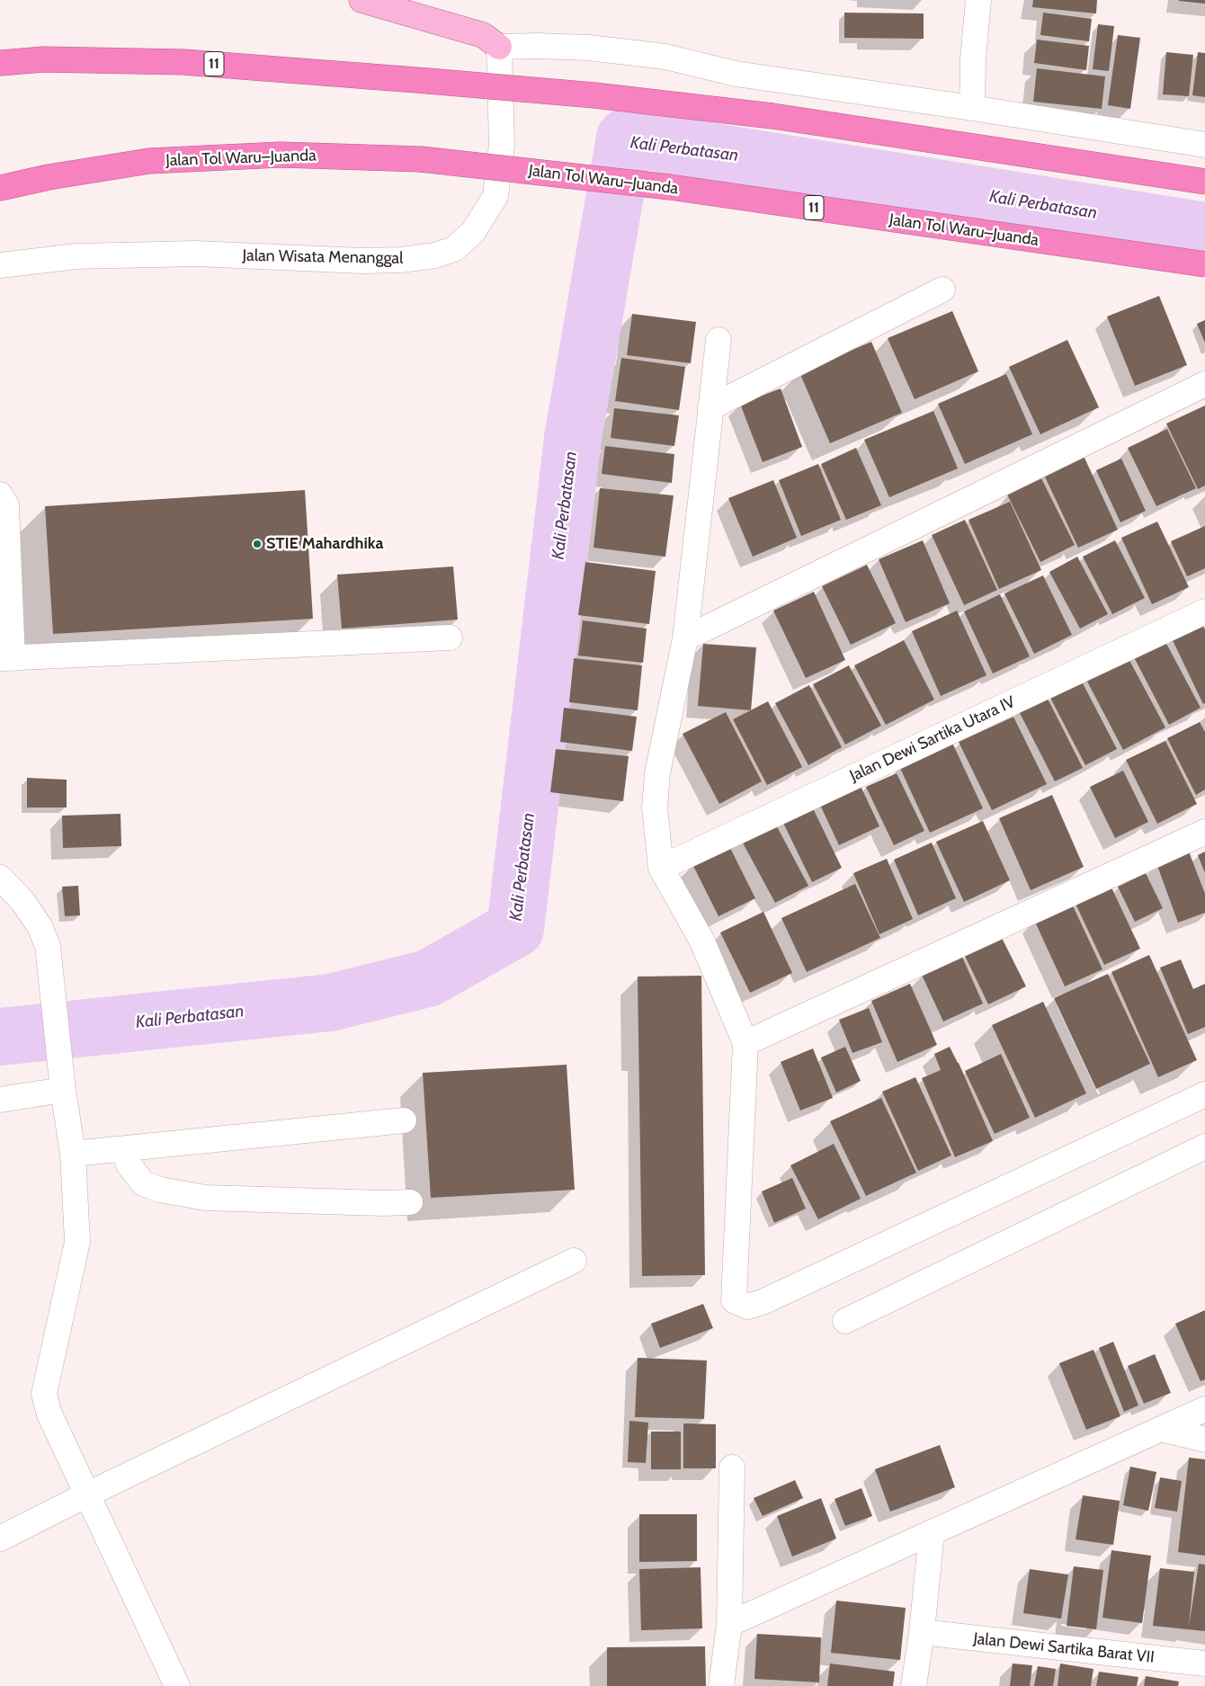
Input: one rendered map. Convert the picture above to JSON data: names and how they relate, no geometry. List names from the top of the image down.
{
  "streets": {
    "highway": ["11", "Jalan Tol Waru–Juanda"],
    "street": ["Jalan Wisata Menanggal", "Jalan Dewi Sartika Utara IV", "Jalan Dewi Sartika Barat VII"]
  },
  "water": ["Kali Perbatasan"],
  "places": ["STIE Mahardhika"]
}
